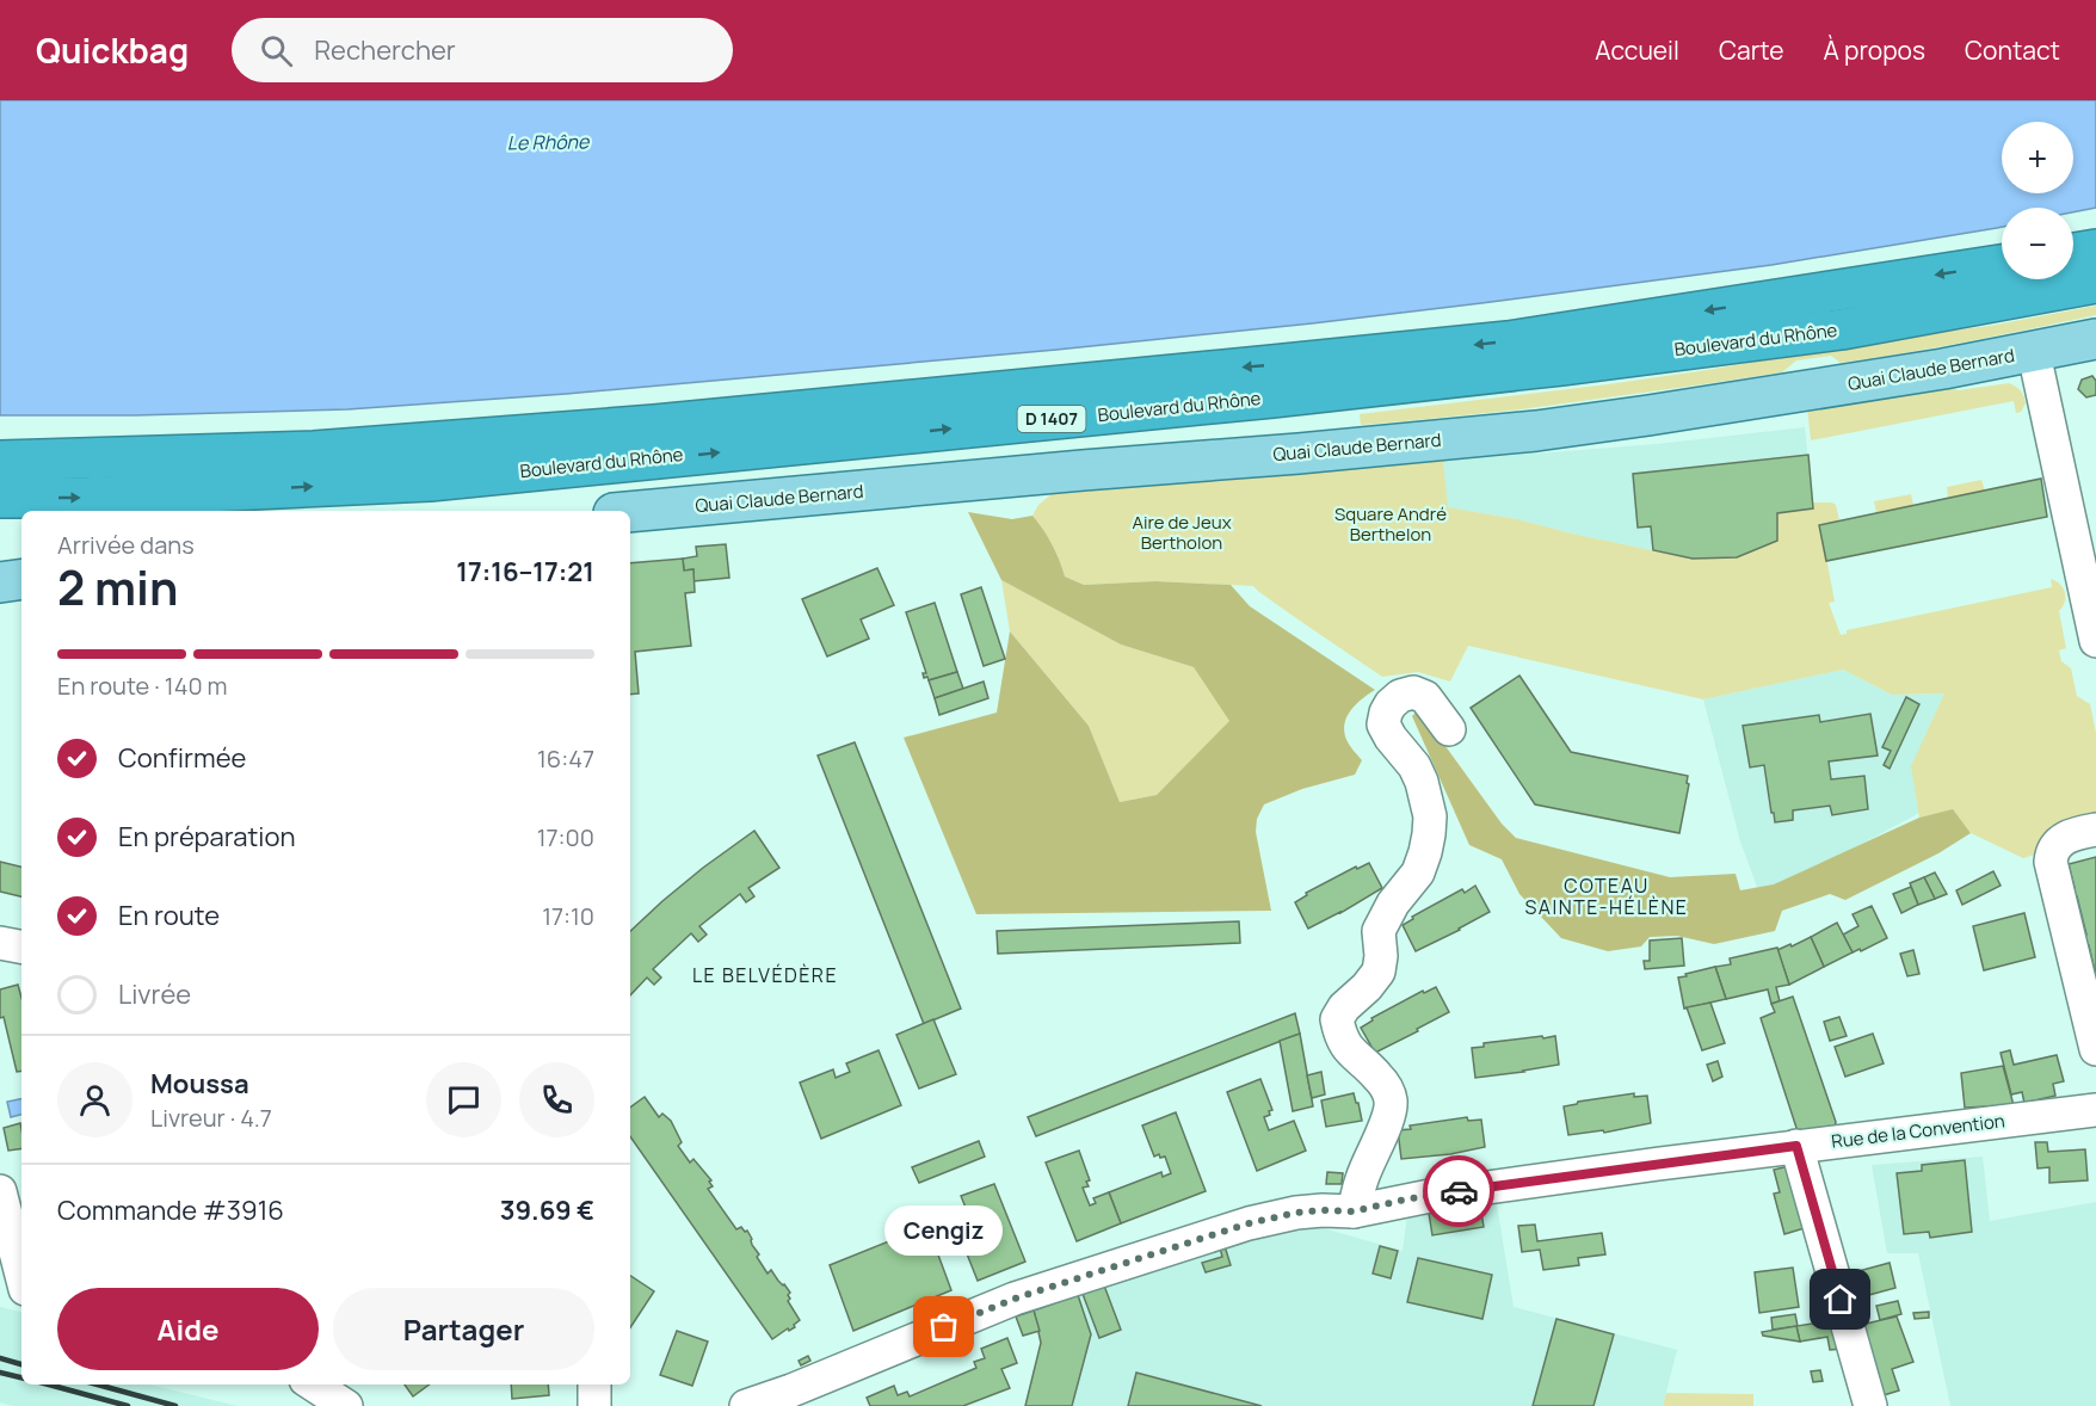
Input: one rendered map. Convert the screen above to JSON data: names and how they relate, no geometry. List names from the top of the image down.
{
  "streets": {
    "highway": ["Boulevard du Rhône", "D 1407"],
    "main road": ["Quai Claude Bernard"],
    "street": ["Rue de la Convention"]
  },
  "districts": ["COTEAU SAINTE-HÉLÈNE", "LE BELVÉDÈRE"],
  "water": ["Le Rhône"],
  "parks": ["Square André Berthelon", "Aire de Jeux Bertholon"],
  "places": ["Cengiz"],
  "page": {
    "header": "Quickbag",
    "search": "Rechercher",
    "nav": [
      "Accueil",
      "Carte",
      "À propos",
      "Contact"
    ],
    "map_buttons": ["+", "−"],
    "heading": ["2 min", "Arrivée dans", "17:16–17:21"],
    "panel": [
      "Moussa",
      "Livreur · 4.7",
      "Commande #3916",
      "39.69 €"
    ],
    "bar": "En route · 140 m",
    "list": [
      ["Confirmée", "16:47"],
      ["En préparation", "17:00"],
      ["En route", "17:10"],
      "Livrée"
    ],
    "bubble": "Cengiz",
    "buttons": ["Aide", "Partager"]
  }
}
